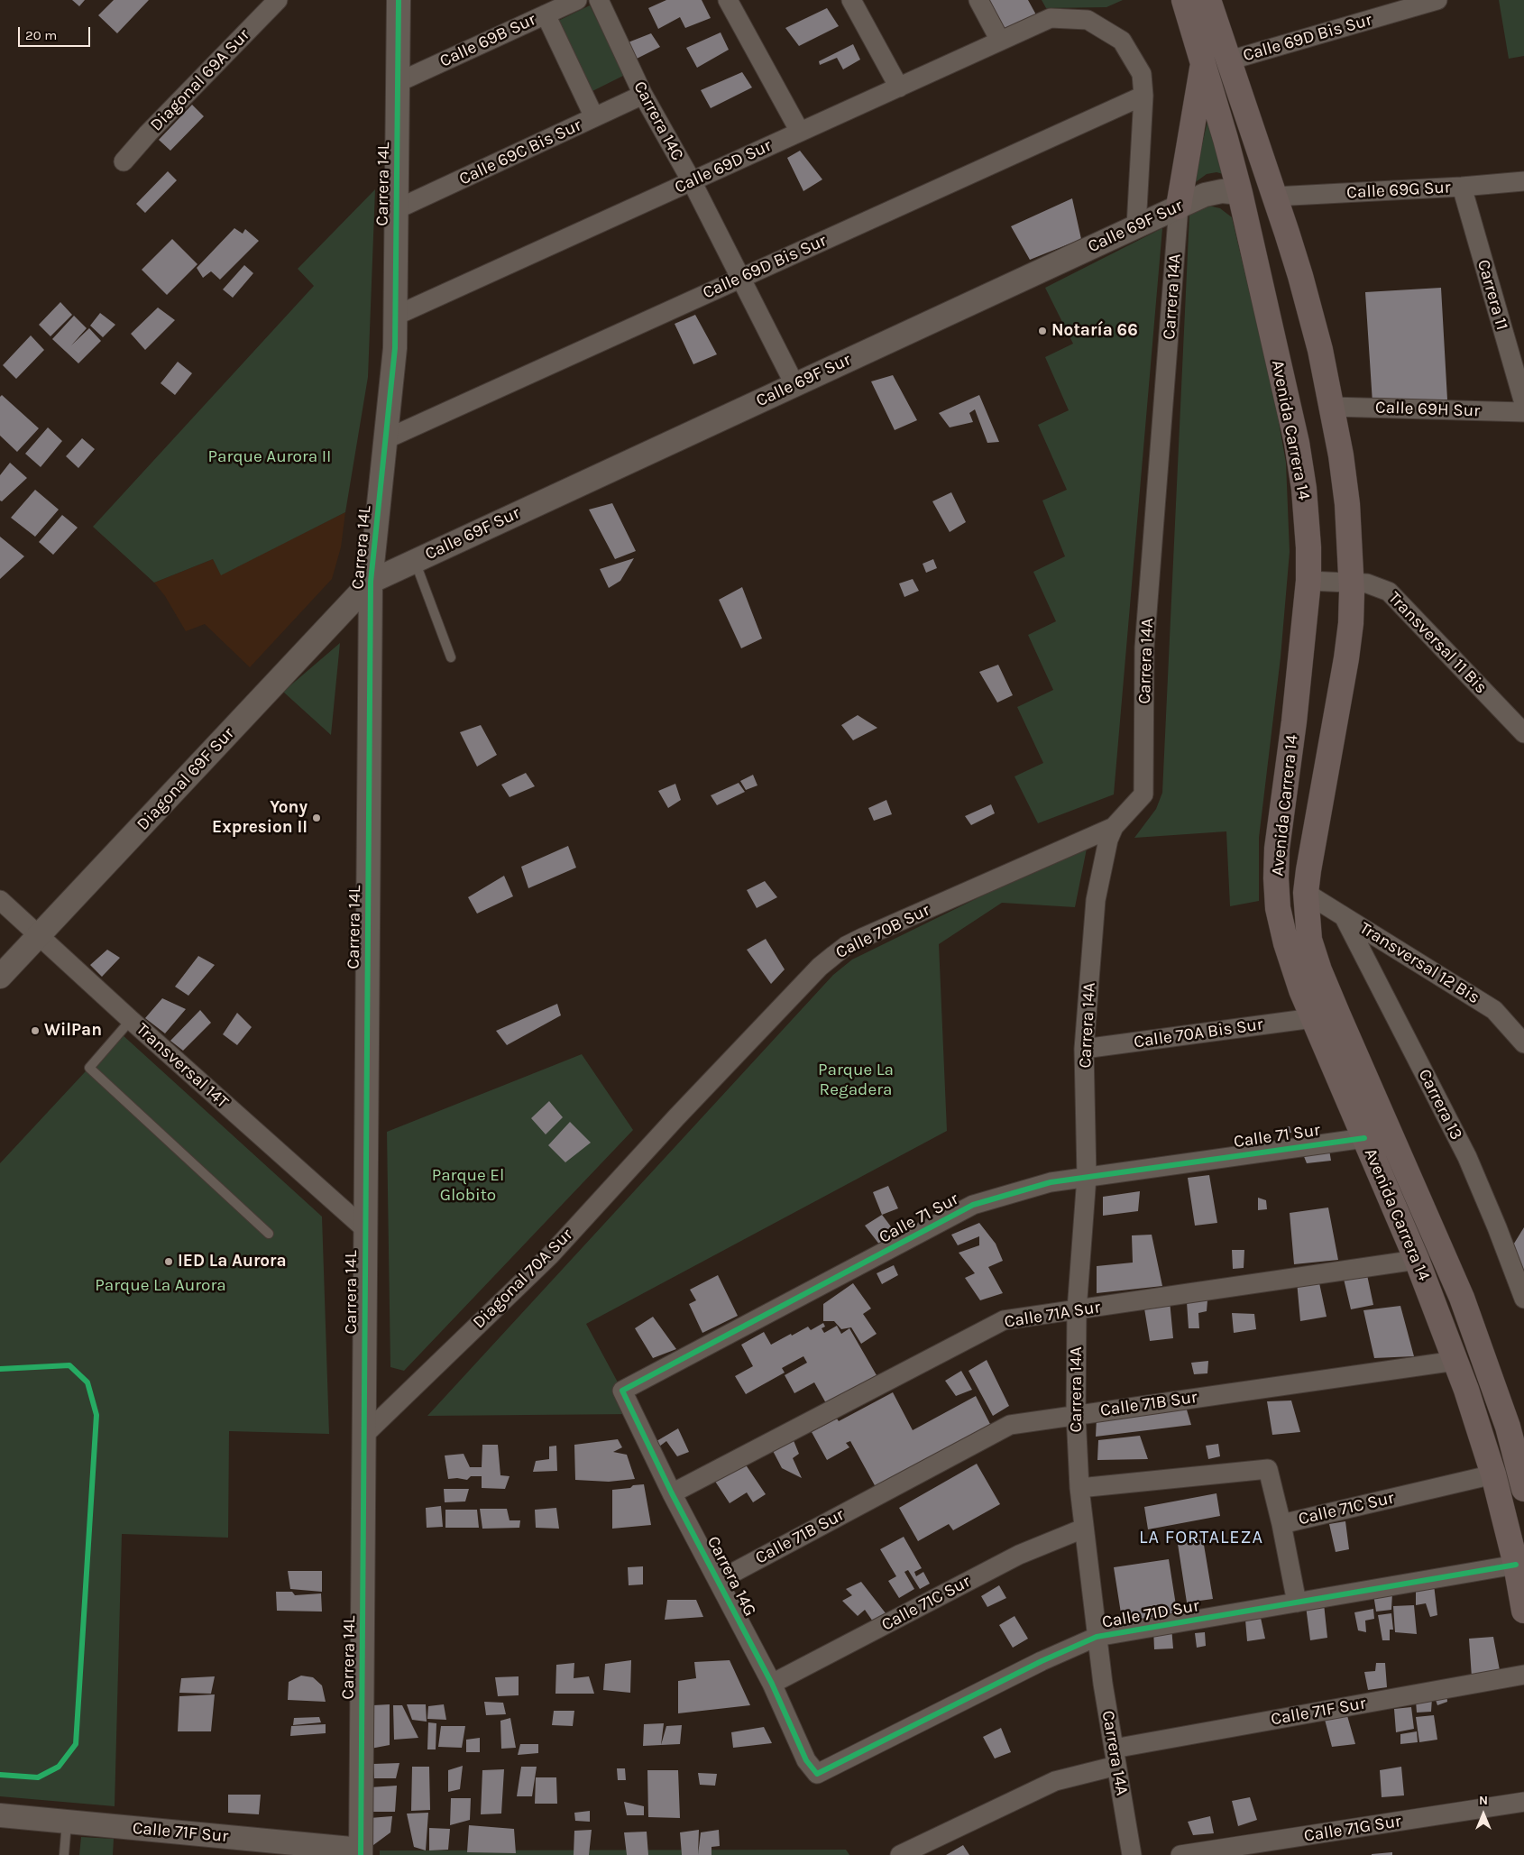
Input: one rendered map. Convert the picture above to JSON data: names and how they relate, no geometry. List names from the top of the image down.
{
  "streets": {
    "main road": ["Avenida Carrera 14"],
    "street": [
      "Calle 69D Bis Sur",
      "Calle 69B Sur",
      "Diagonal 69A Sur",
      "Carrera 14C",
      "Calle 69C Bis Sur",
      "Calle 69D Sur",
      "Carrera 14L",
      "Calle 69G Sur",
      "Calle 69F Sur",
      "Carrera 11",
      "Carrera 14A",
      "Calle 69H Sur",
      "Transversal 11 Bis",
      "Diagonal 69F Sur",
      "Calle 70B Sur",
      "Transversal 12 Bis",
      "Calle 70A Bis Sur",
      "Transversal 14T",
      "Carrera 13",
      "Calle 71 Sur",
      "Diagonal 70A Sur",
      "Calle 71A Sur",
      "Calle 71B Sur",
      "Calle 71C Sur",
      "Carrera 14G",
      "Calle 71D Sur",
      "Calle 71F Sur",
      "Calle 71G Sur"
    ]
  },
  "crossings": [
    ["Calle 69D Bis Sur", "Carrera 14C"],
    ["Calle 69D Bis Sur", "Calle 69D Sur"],
    ["Calle 69D Bis Sur", "Carrera 14L"],
    ["Calle 69D Bis Sur", "Avenida Carrera 14"],
    ["Calle 69B Sur", "Carrera 14L"],
    ["Carrera 14C", "Calle 69C Bis Sur"],
    ["Carrera 14C", "Calle 69D Sur"],
    ["Carrera 14C", "Calle 69F Sur"],
    ["Calle 69C Bis Sur", "Carrera 14L"],
    ["Calle 69D Sur", "Carrera 14L"],
    ["Carrera 14L", "Calle 69F Sur"],
    ["Carrera 14L", "Diagonal 69F Sur"],
    ["Carrera 14L", "Transversal 14T"],
    ["Carrera 14L", "Diagonal 70A Sur"],
    ["Carrera 14L", "Calle 71F Sur"],
    ["Calle 69G Sur", "Carrera 11"],
    ["Calle 69G Sur", "Avenida Carrera 14"],
    ["Calle 69F Sur", "Carrera 14A"],
    ["Calle 69F Sur", "Avenida Carrera 14"],
    ["Calle 69F Sur", "Diagonal 69F Sur"],
    ["Carrera 14A", "Calle 70B Sur"],
    ["Carrera 14A", "Calle 70A Bis Sur"],
    ["Carrera 14A", "Calle 71 Sur"],
    ["Carrera 14A", "Calle 71A Sur"],
    ["Carrera 14A", "Calle 71B Sur"],
    ["Carrera 14A", "Calle 71C Sur"],
    ["Carrera 14A", "Calle 71D Sur"],
    ["Carrera 14A", "Calle 71F Sur"],
    ["Calle 69H Sur", "Avenida Carrera 14"],
    ["Avenida Carrera 14", "Transversal 11 Bis"],
    ["Avenida Carrera 14", "Transversal 12 Bis"],
    ["Avenida Carrera 14", "Calle 70A Bis Sur"],
    ["Avenida Carrera 14", "Calle 71 Sur"],
    ["Avenida Carrera 14", "Calle 71A Sur"],
    ["Avenida Carrera 14", "Calle 71B Sur"],
    ["Avenida Carrera 14", "Calle 71C Sur"],
    ["Avenida Carrera 14", "Calle 71D Sur"],
    ["Diagonal 69F Sur", "Transversal 14T"],
    ["Calle 70B Sur", "Diagonal 70A Sur"],
    ["Transversal 12 Bis", "Carrera 13"],
    ["Calle 71 Sur", "Carrera 14G"],
    ["Calle 71A Sur", "Carrera 14G"],
    ["Calle 71B Sur", "Carrera 14G"],
    ["Calle 71C Sur", "Carrera 14G"],
    ["Carrera 14G", "Calle 71D Sur"]
  ],
  "districts": ["LA FORTALEZA"],
  "parks": [
    "Parque Aurora II",
    "Parque La Regadera",
    "Parque El Globito",
    "Parque La Aurora"
  ],
  "places": [
    "Notaría 66",
    "Yony Expresion II",
    "WilPan",
    "IED La Aurora"
  ],
  "scale_bar": "20 m",
  "north": "top"
}
